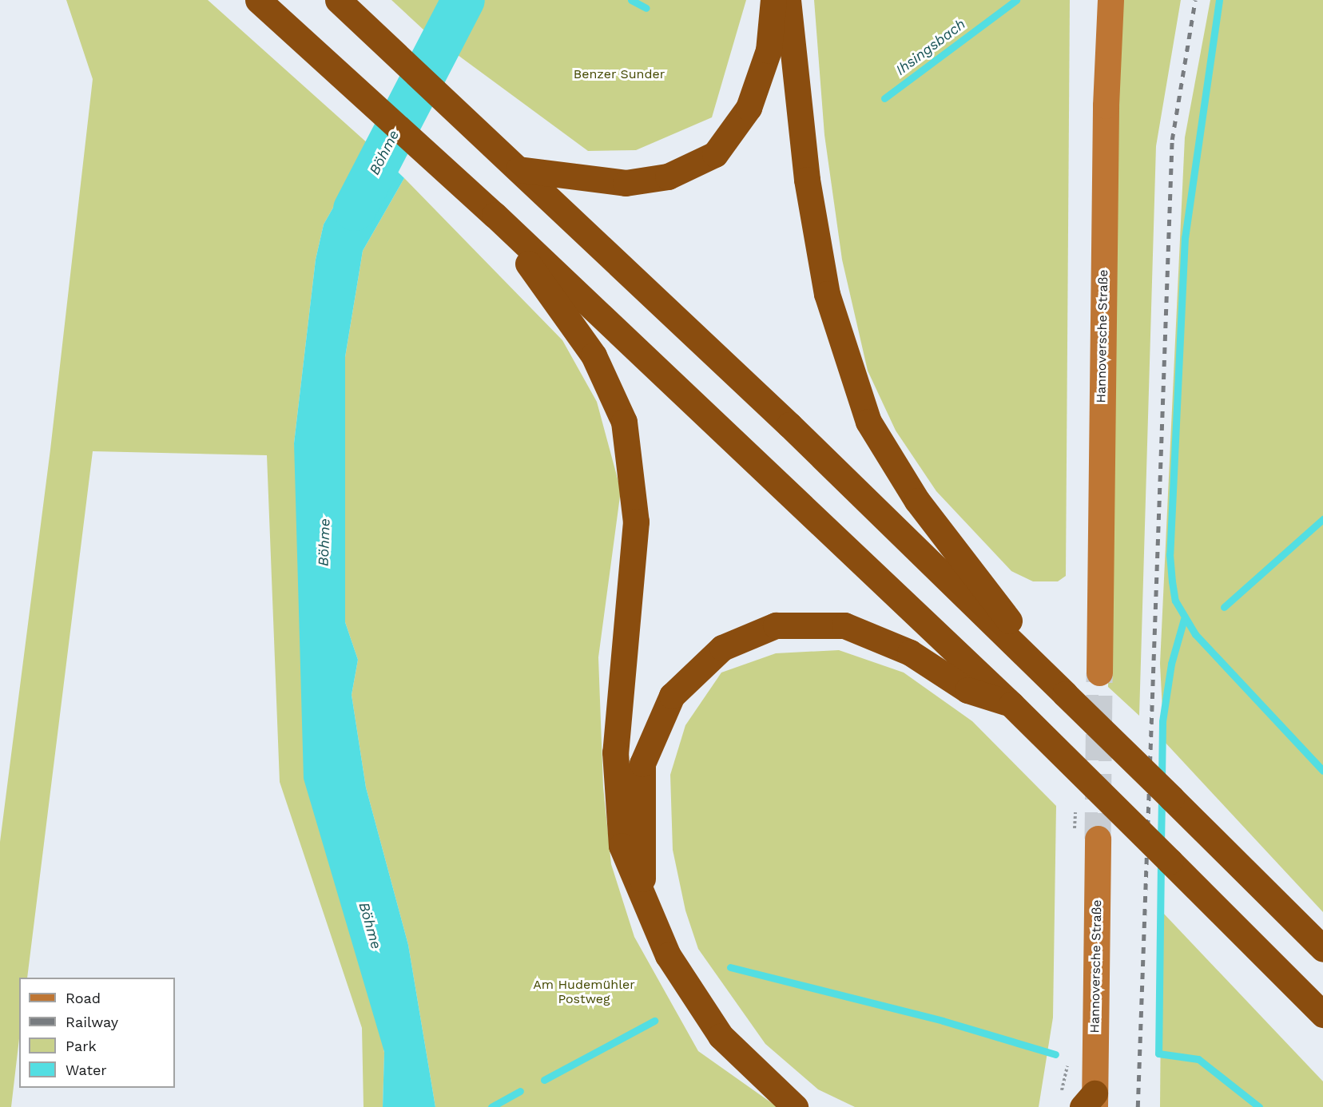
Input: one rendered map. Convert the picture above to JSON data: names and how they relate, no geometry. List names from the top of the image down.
{
  "streets": {
    "main road": ["Hannoversche Straße"]
  },
  "water": ["Ihsingsbach", "Böhme"],
  "parks": ["Benzer Sunder", "Am Hudemühler Postweg"],
  "legend": [
    "Road",
    "Railway",
    "Park",
    "Water"
  ]
}
